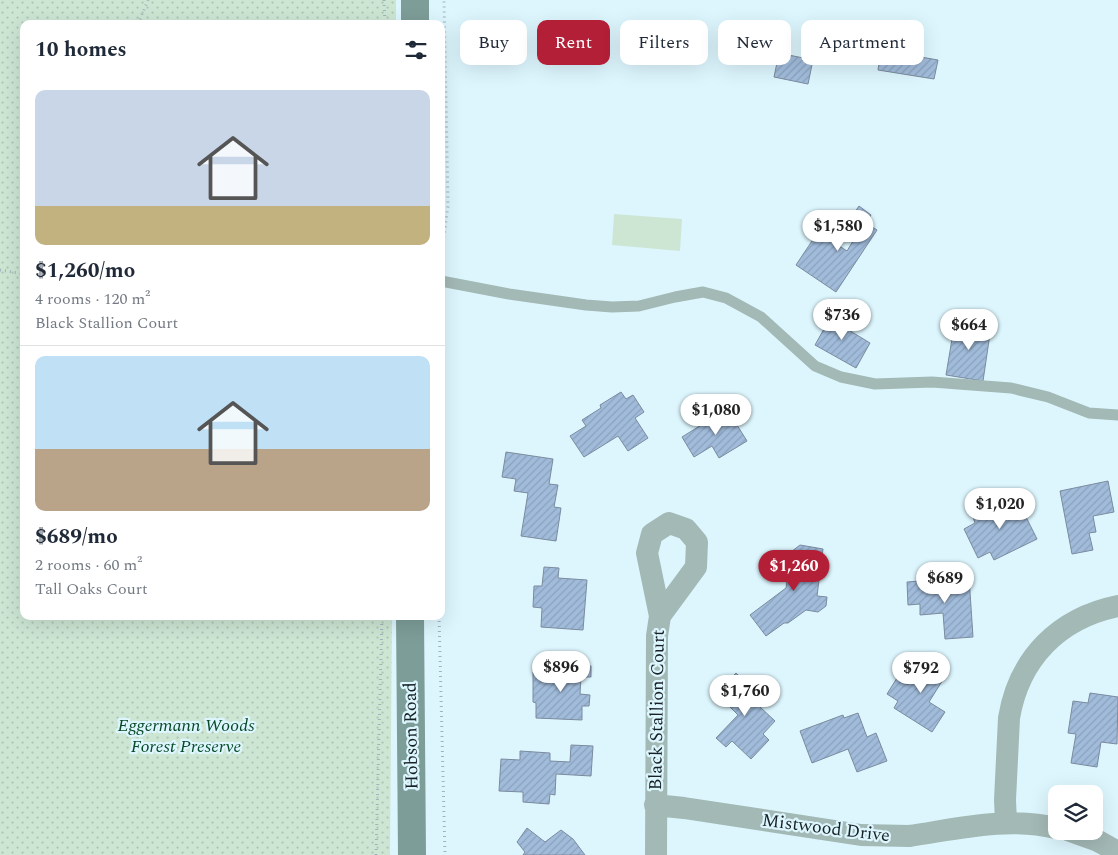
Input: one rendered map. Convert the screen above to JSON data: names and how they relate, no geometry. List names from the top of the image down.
{
  "streets": {
    "main road": ["Hobson Road"],
    "street": ["Black Stallion Court", "Mistwood Drive"]
  },
  "crossings": [
    ["Black Stallion Court", "Mistwood Drive"]
  ],
  "parks": ["Eggermann Woods Forest Preserve"],
  "page": {
    "chip": [
      "Buy",
      "Rent",
      "Filters",
      "New",
      "Apartment"
    ],
    "heading": "10 homes",
    "list": [
      {
        "name": "$1,260/mo",
        "note": "4 rooms · 120 m² · Black Stallion Court"
      },
      {
        "name": "$689/mo",
        "note": "2 rooms · 60 m² · Tall Oaks Court"
      }
    ],
    "price": [
      "$1,580",
      "$736",
      "$664",
      "$1,080",
      "$1,020",
      "$1,260",
      "$689",
      "$896",
      "$792",
      "$1,760"
    ]
  }
}
